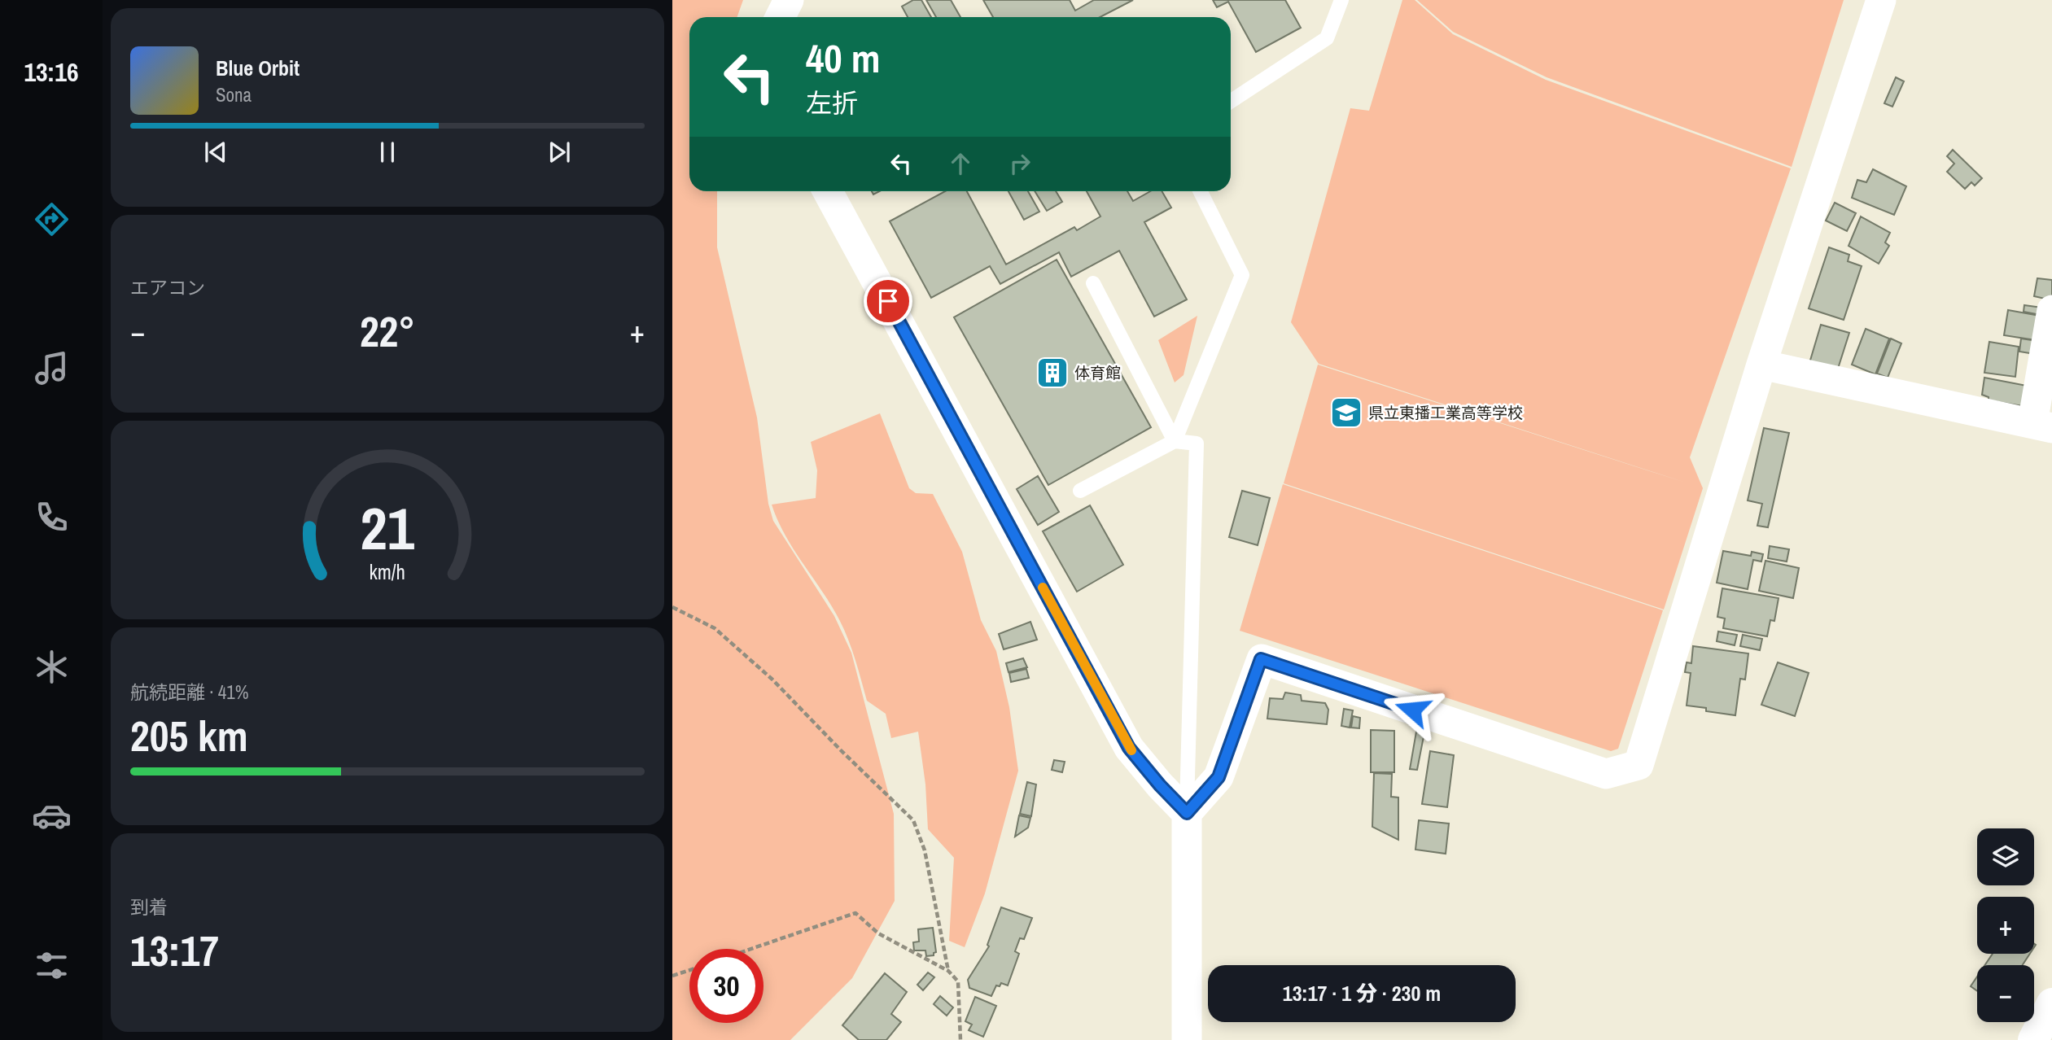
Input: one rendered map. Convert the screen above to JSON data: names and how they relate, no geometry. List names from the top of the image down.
{
  "places": {
    "building": ["体育館"],
    "school or university": ["県立東播工業高等学校"]
  },
  "page": {
    "tabs": "13:16",
    "turn": ["40 m", "左折"],
    "song": ["Blue Orbit", "Sona"],
    "tile": [
      "エアコン",
      ["航続距離 · 41%", "205 km"],
      ["到着", "13:17"]
    ],
    "heat": ["−", "22°", "+"],
    "map_buttons": ["+", "−"],
    "limit": "30",
    "trip": "13:17 · 1 分 · 230 m",
    "gauge": ["21", "km/h"]
  }
}
